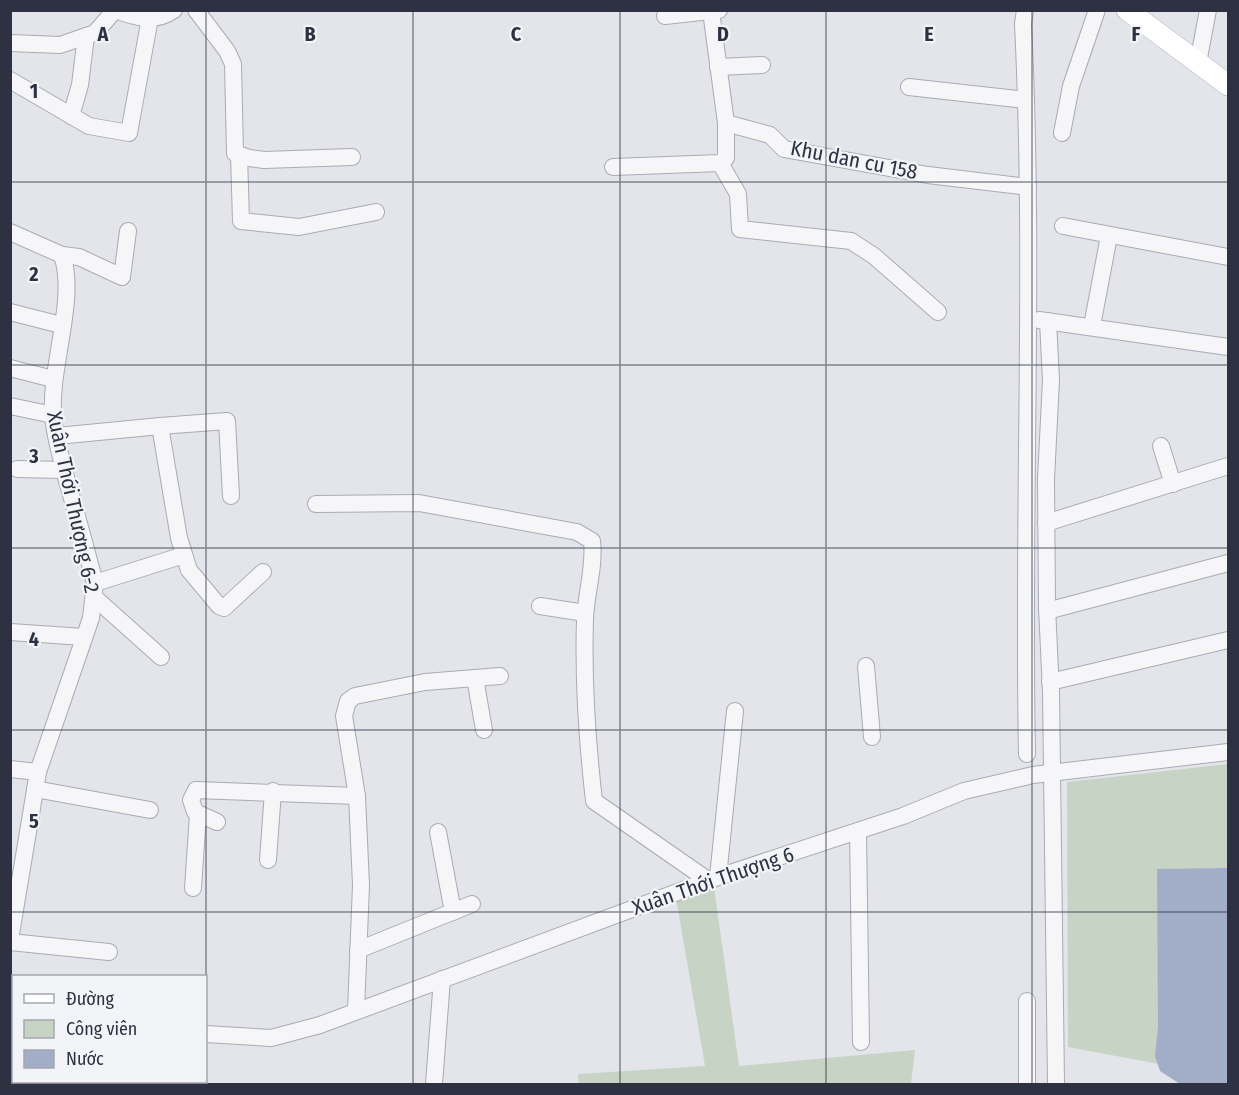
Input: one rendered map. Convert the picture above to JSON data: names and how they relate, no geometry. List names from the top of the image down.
{
  "streets": {
    "street": ["Khu dan cu 158", "Xuân Thới Thượng 6-2", "Xuân Thới Thượng 6"]
  },
  "legend": ["Đường", "Công viên", "Nước"],
  "grid": {
    "columns": [
      "A",
      "B",
      "C",
      "D",
      "E",
      "F"
    ],
    "rows": [
      "1",
      "2",
      "3",
      "4",
      "5"
    ]
  }
}
